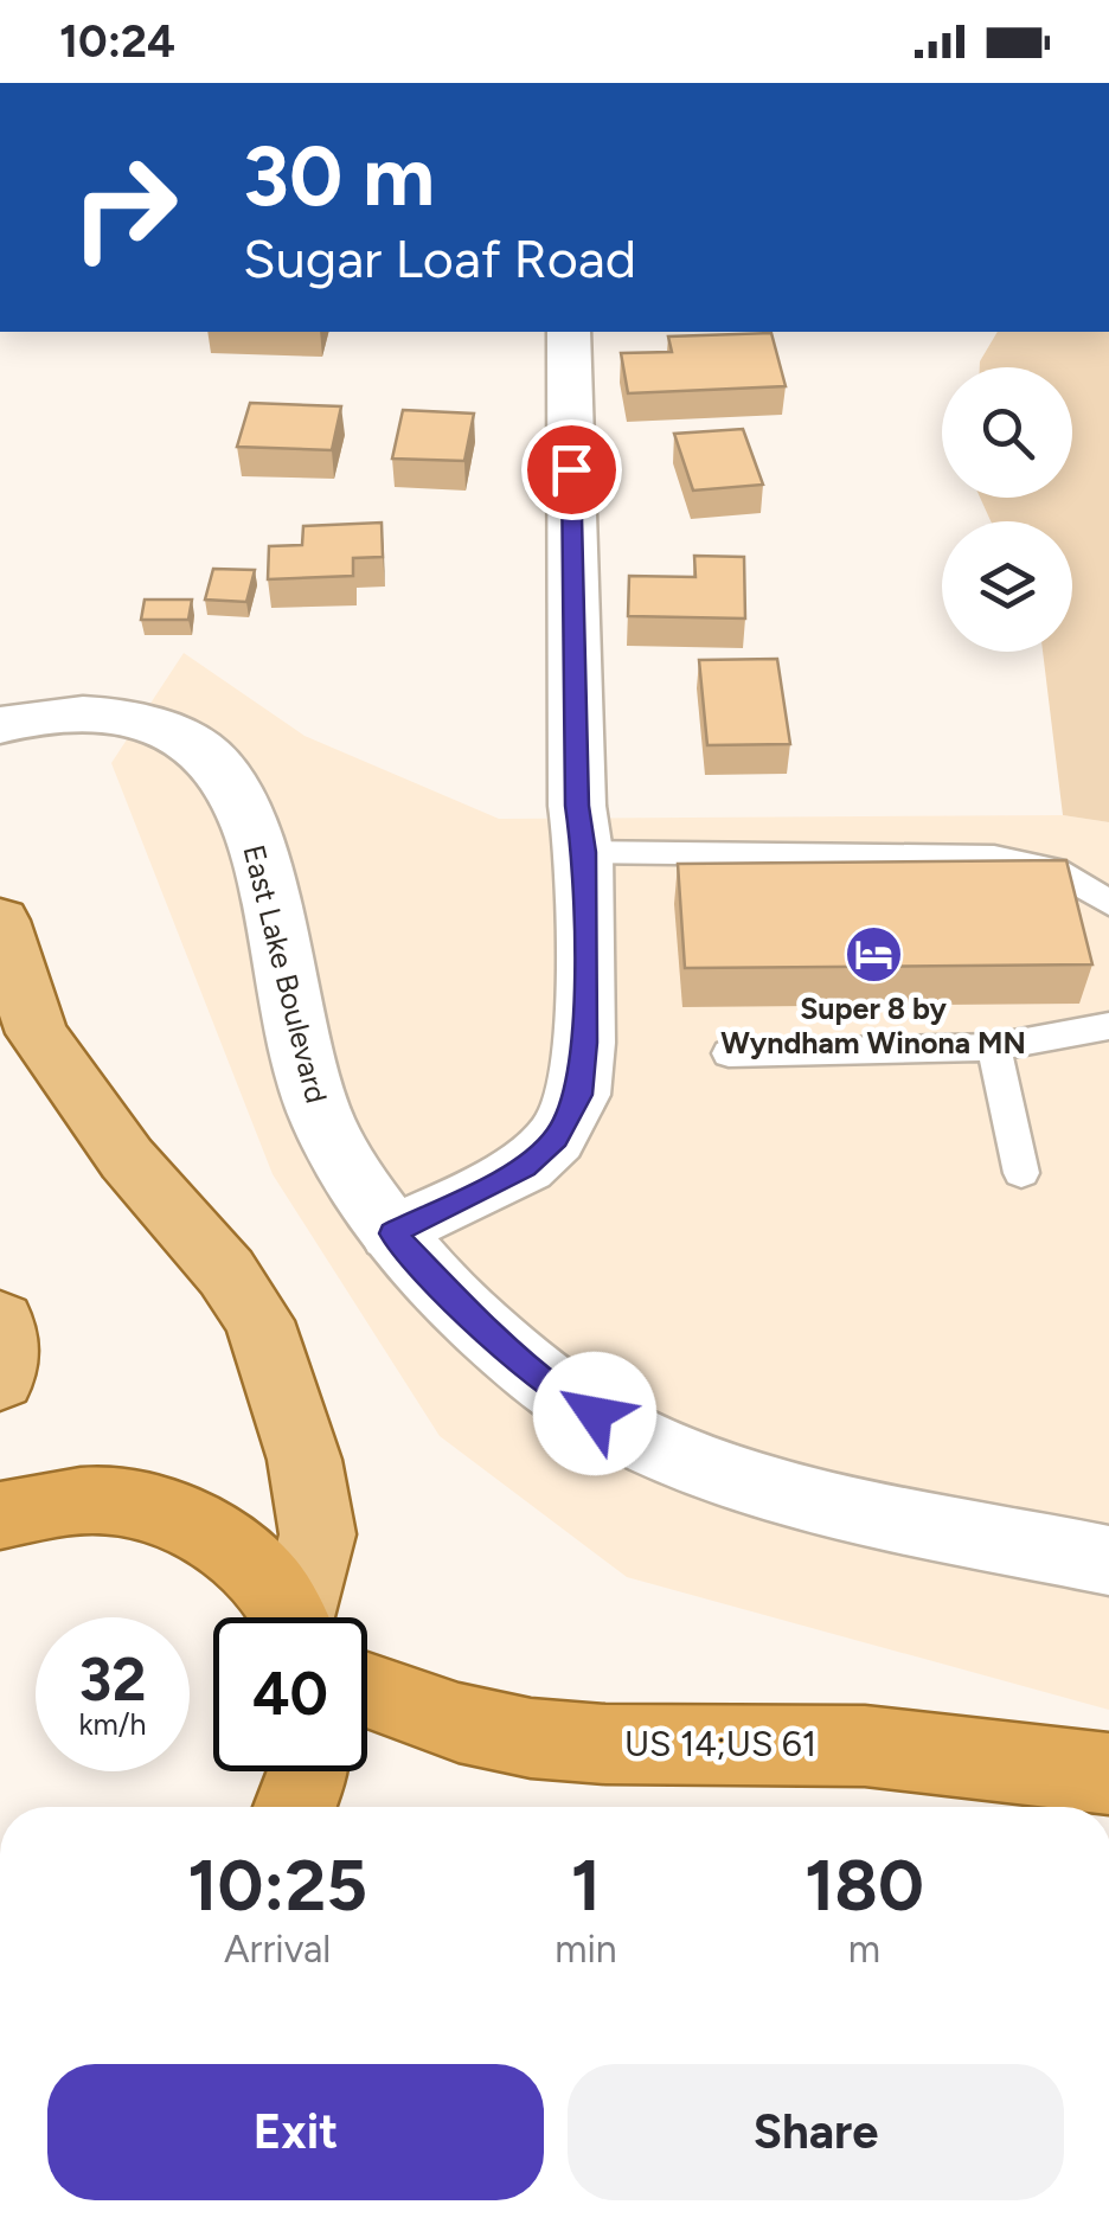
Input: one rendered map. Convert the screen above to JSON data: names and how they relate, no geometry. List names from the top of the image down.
{
  "streets": {
    "highway": ["US 14;US 61"],
    "street": ["East Lake Boulevard"]
  },
  "places": {
    "hotel": ["Super 8 by Wyndham Winona MN"]
  },
  "page": {
    "status": "10:24",
    "turn": ["30 m", "Sugar Loaf Road"],
    "speed": "32 km/h",
    "limit": "40",
    "eta": [
      "10:25",
      "Arrival",
      "1",
      "min",
      "180",
      "m"
    ],
    "buttons": ["Exit", "Share"]
  }
}
